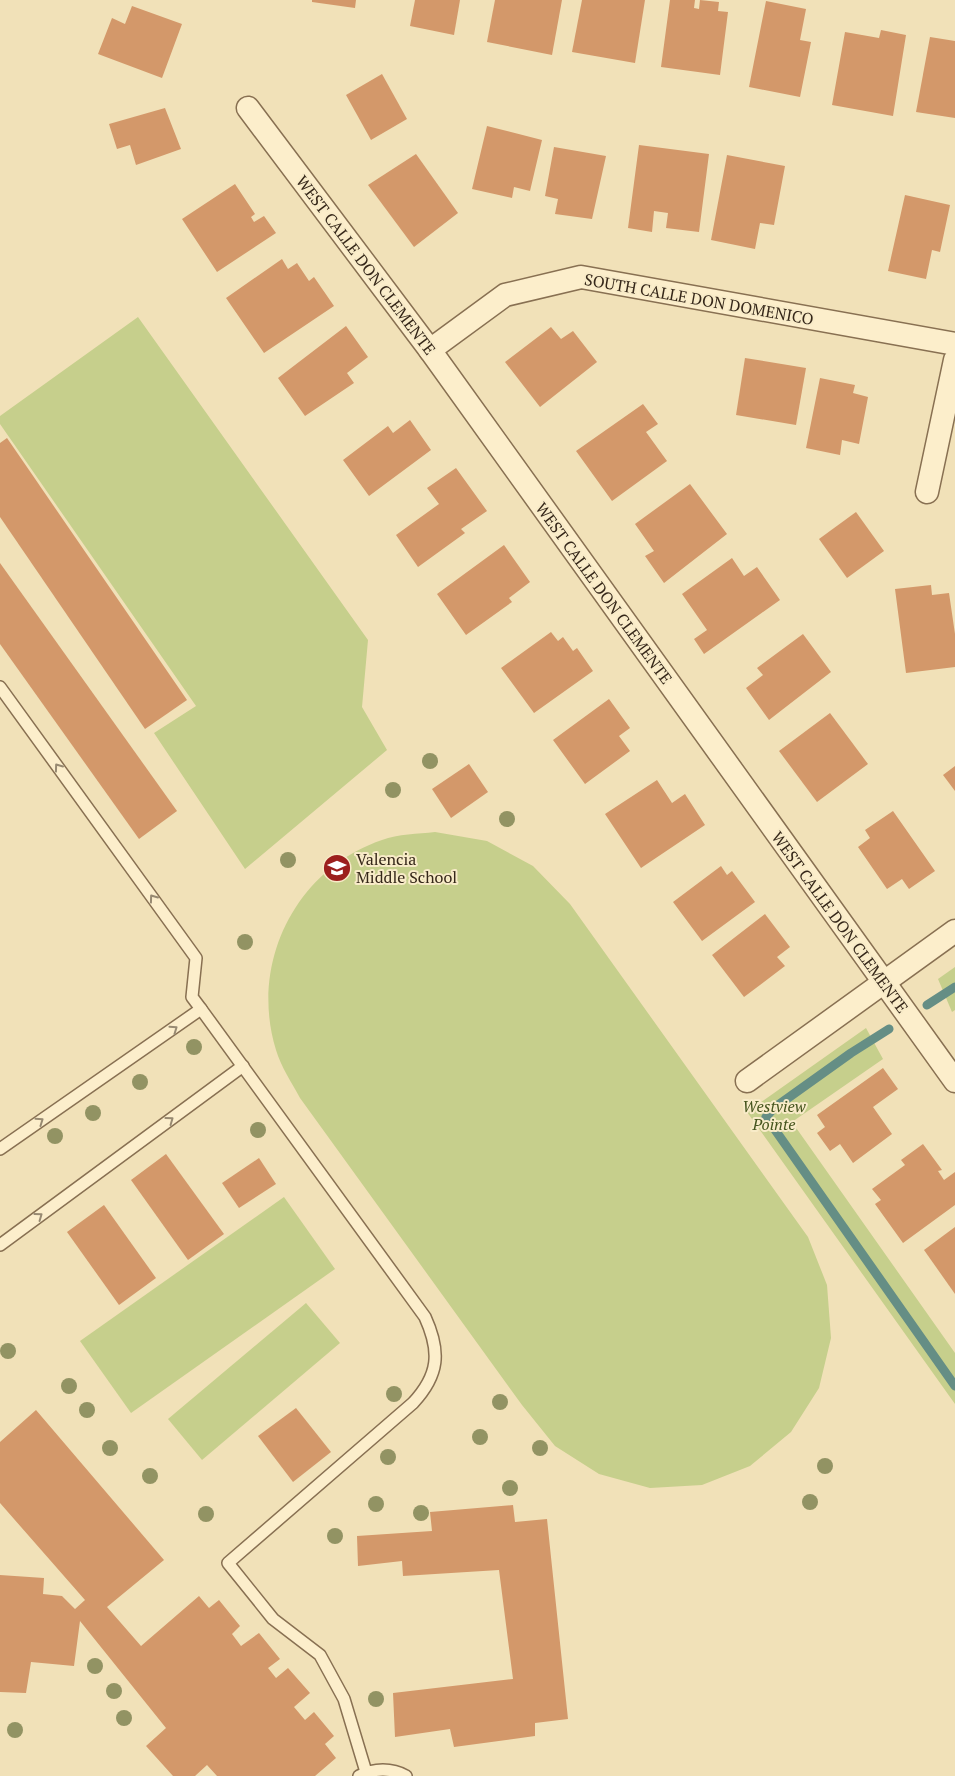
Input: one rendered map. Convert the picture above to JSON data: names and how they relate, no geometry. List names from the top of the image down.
{
  "streets": {
    "street": ["WEST CALLE DON CLEMENTE", "SOUTH CALLE DON DOMENICO"]
  },
  "crossings": [
    ["WEST CALLE DON CLEMENTE", "SOUTH CALLE DON DOMENICO"]
  ],
  "parks": ["Westview Pointe"],
  "places": {
    "school or university": ["Valencia Middle School"]
  }
}
